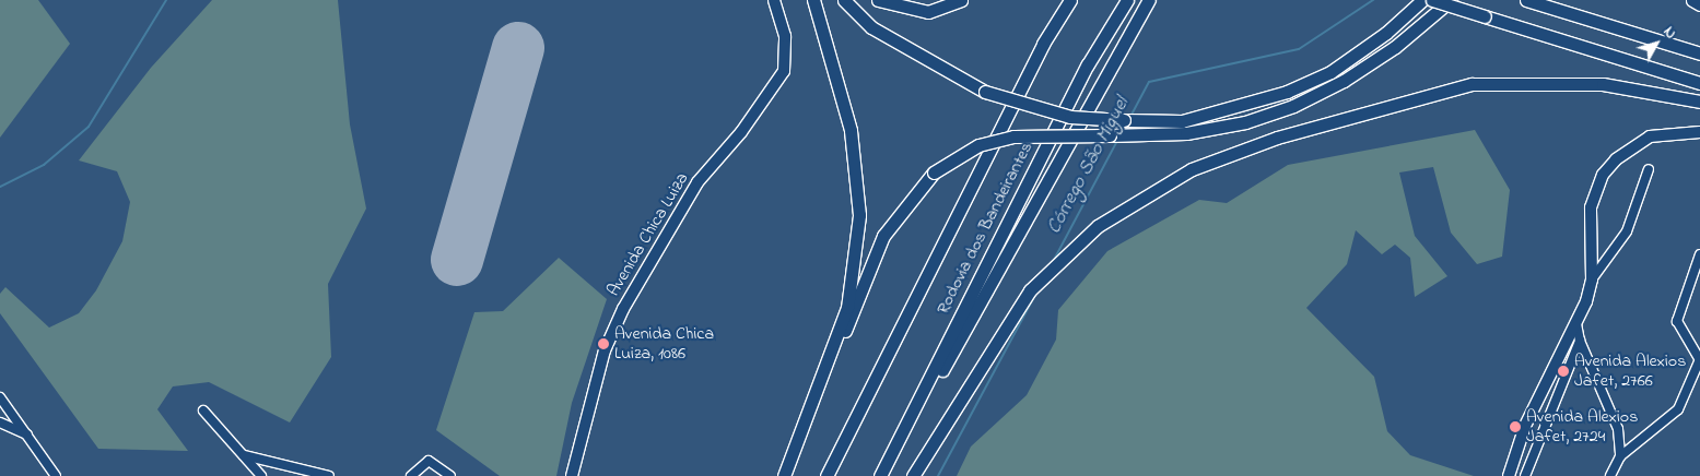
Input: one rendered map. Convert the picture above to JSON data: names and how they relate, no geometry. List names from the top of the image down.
{
  "streets": {
    "highway": ["Rodovia dos Bandeirantes"],
    "main road": ["Avenida Chica Luiza"]
  },
  "water": ["Córrego São Miguel"],
  "places": ["Avenida Chica Luiza, 1086", "Avenida Alexios Jafet, 2766", "Avenida Alexios Jafet, 2724"],
  "north": "top right"
}
